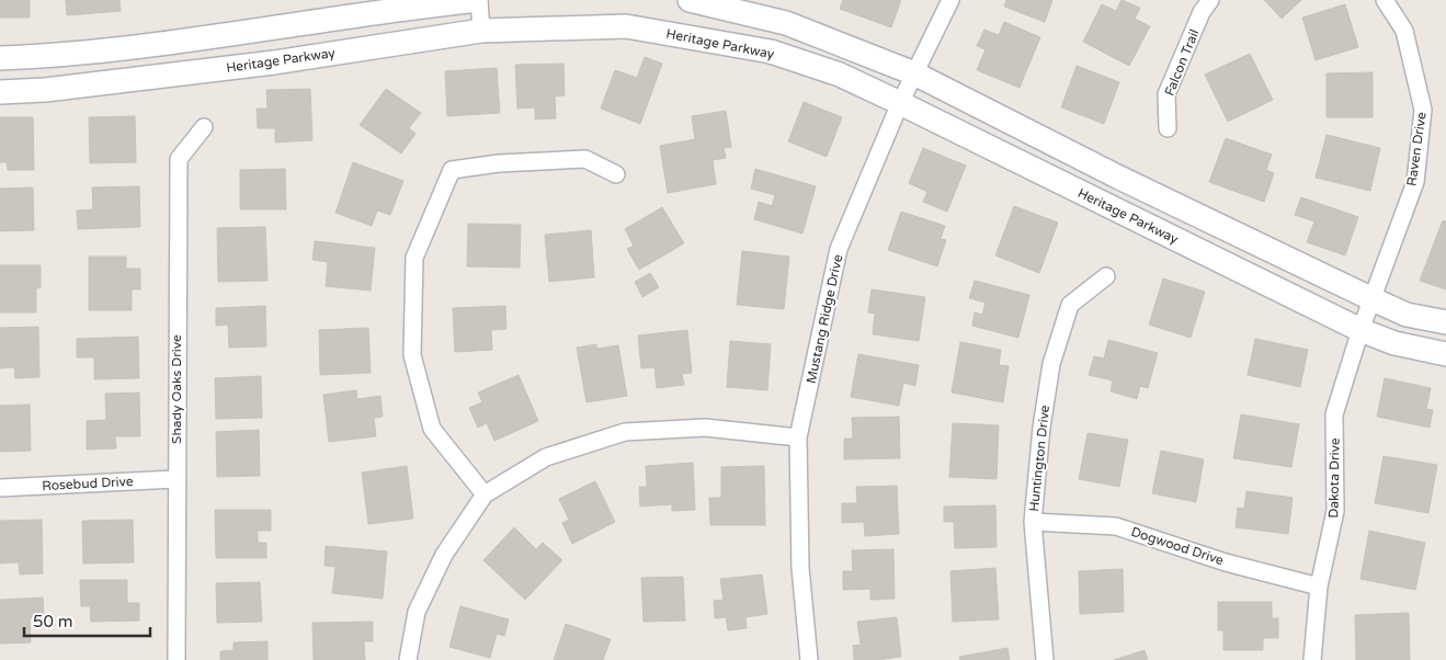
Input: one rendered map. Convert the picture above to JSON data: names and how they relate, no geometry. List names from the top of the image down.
{
  "streets": {
    "main road": ["Heritage Parkway"],
    "street": [
      "Falcon Trail",
      "Raven Drive",
      "Mustang Ridge Drive",
      "Shady Oaks Drive",
      "Huntington Drive",
      "Dakota Drive",
      "Rosebud Drive",
      "Dogwood Drive"
    ]
  },
  "crossings": [
    ["Heritage Parkway", "Raven Drive"],
    ["Heritage Parkway", "Mustang Ridge Drive"],
    ["Heritage Parkway", "Dakota Drive"],
    ["Raven Drive", "Dakota Drive"],
    ["Shady Oaks Drive", "Rosebud Drive"],
    ["Huntington Drive", "Dogwood Drive"],
    ["Dakota Drive", "Dogwood Drive"]
  ],
  "scale_bar": "50 m"
}
